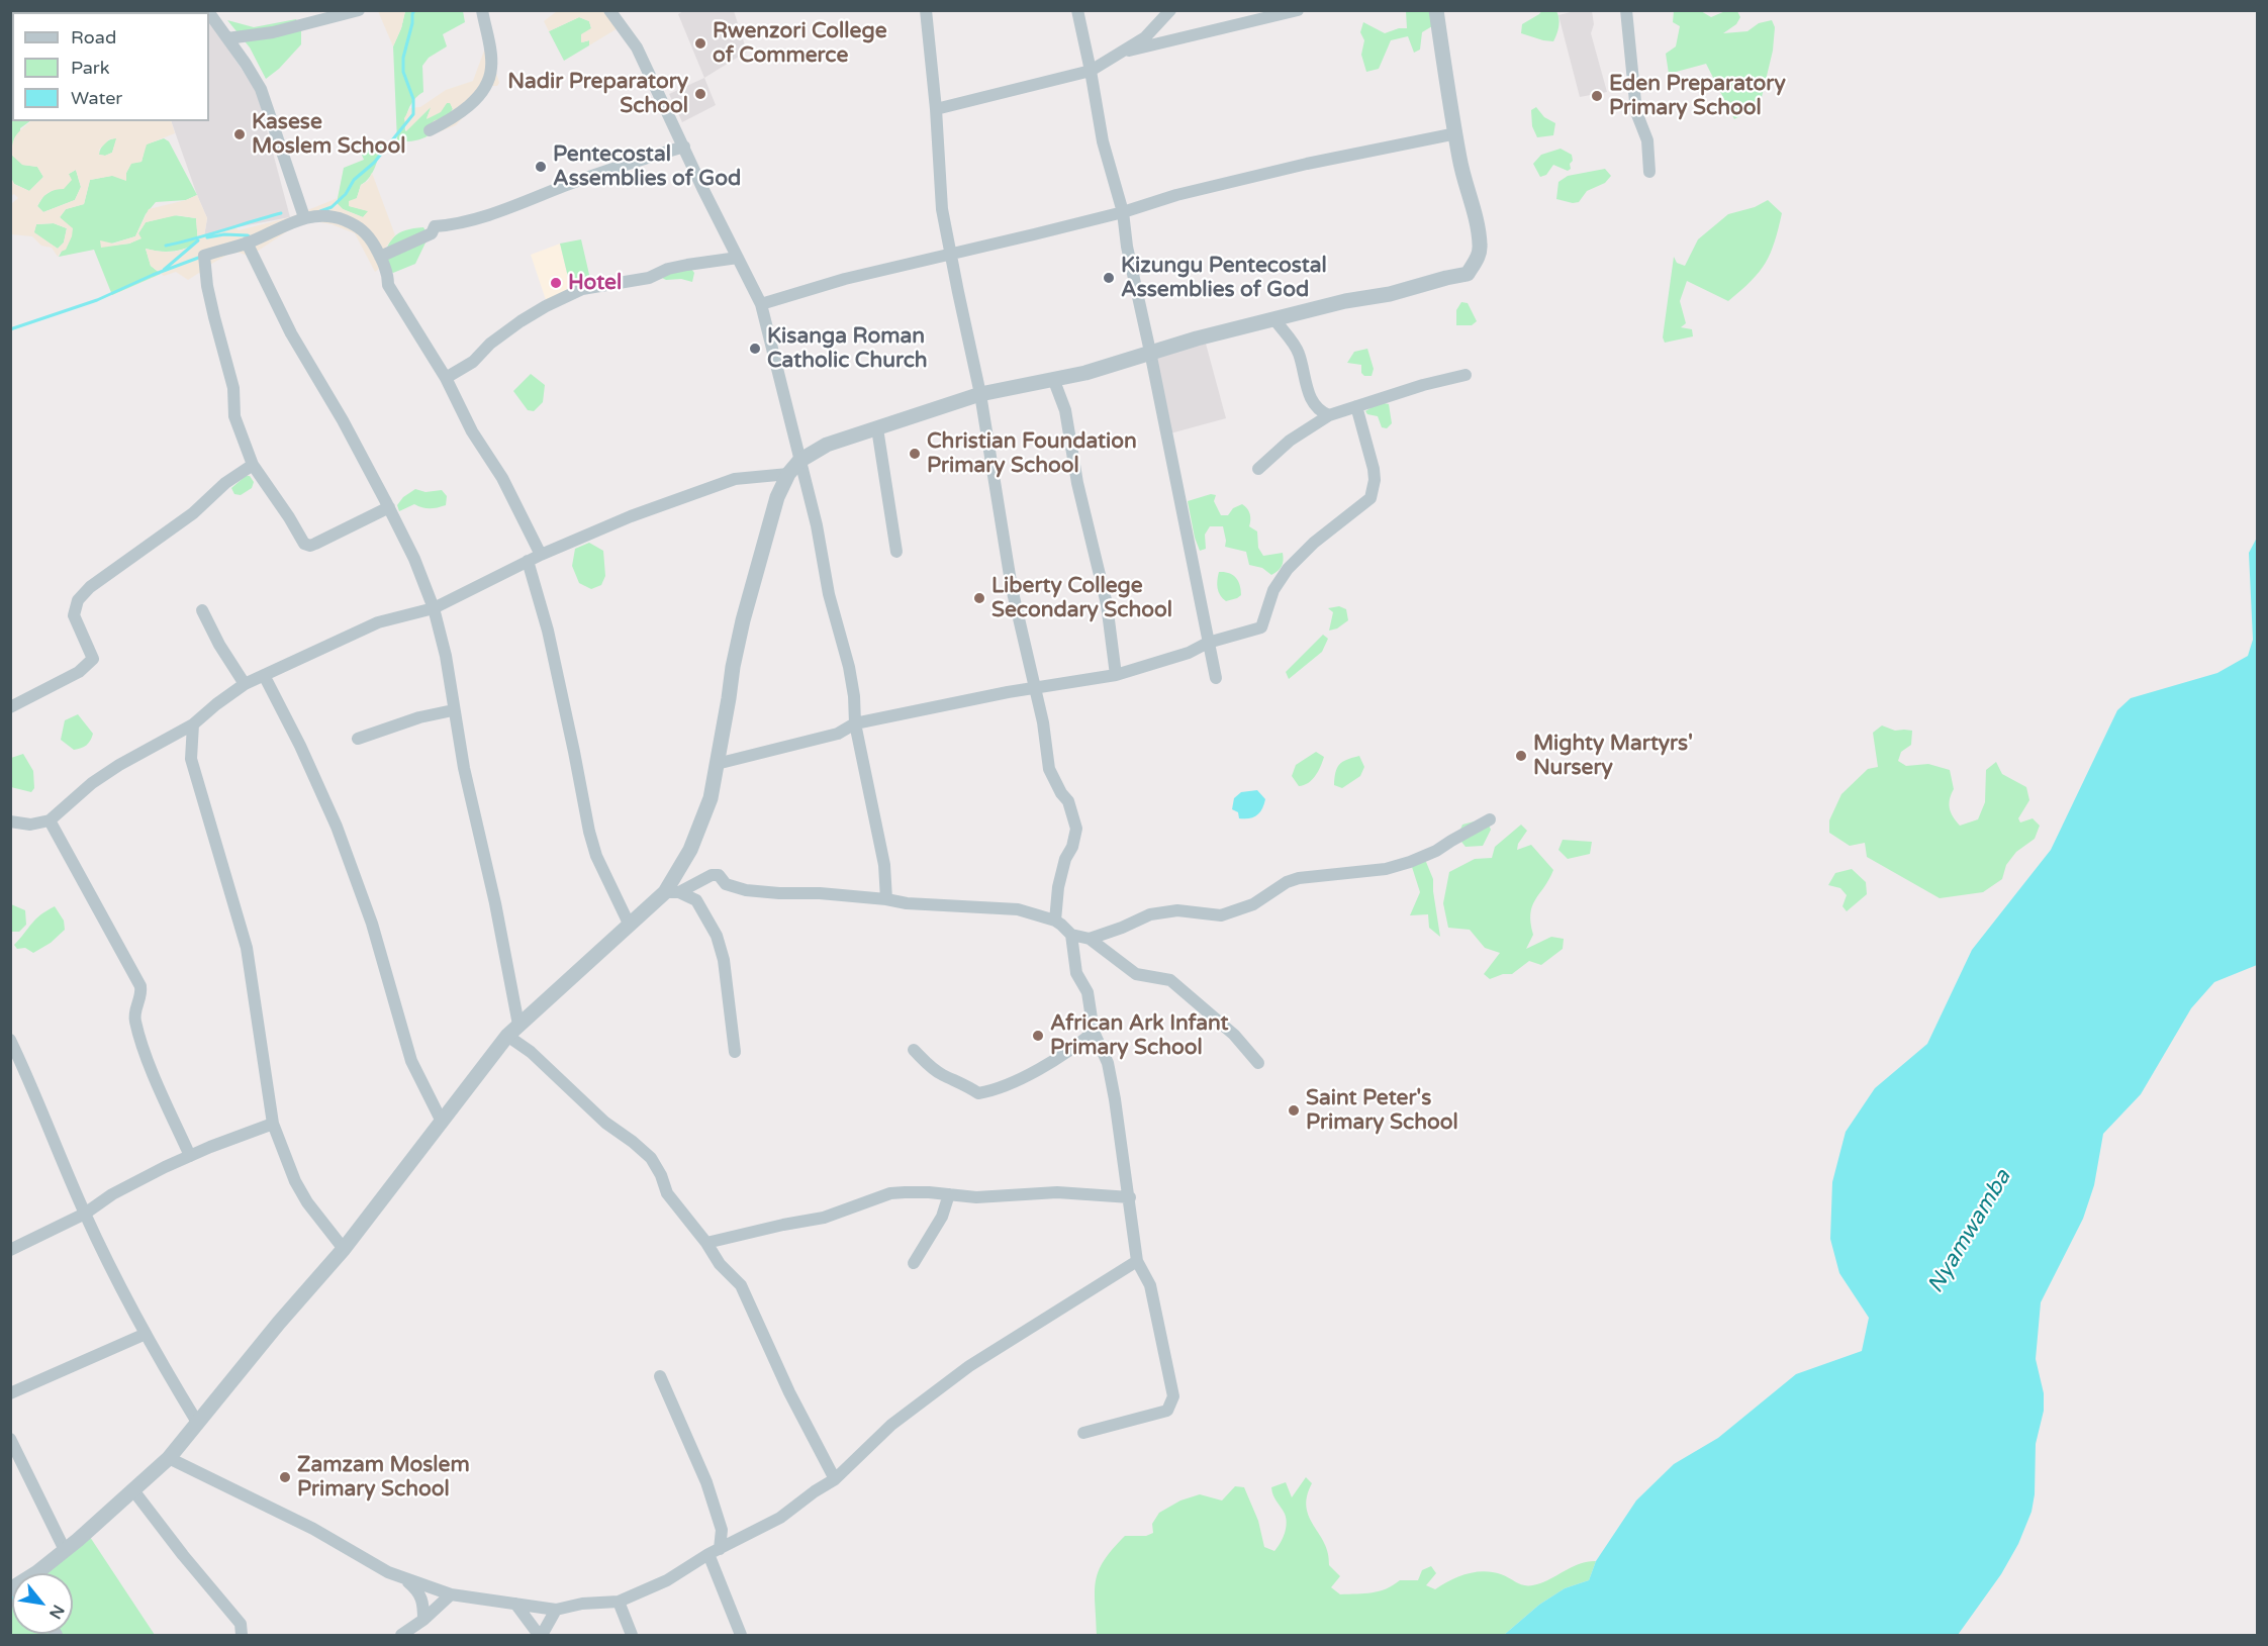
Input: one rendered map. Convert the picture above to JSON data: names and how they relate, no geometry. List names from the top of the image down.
{
  "water": ["Nyamwamba"],
  "places": [
    "Rwenzori College of Commerce",
    "Nadir Preparatory School",
    "Eden Preparatory Primary School",
    "Kasese Moslem School",
    "Pentecostal Assemblies of God",
    "Kizungu Pentecostal Assemblies of God",
    "Hotel",
    "Kisanga Roman Catholic Church",
    "Christian Foundation Primary School",
    "Liberty College Secondary School",
    "Mighty Martyrs' Nursery",
    "African Ark Infant Primary School",
    "Saint Peter's Primary School",
    "Zamzam Moslem Primary School"
  ],
  "legend": ["Road", "Park", "Water"],
  "north": "bottom right"
}
